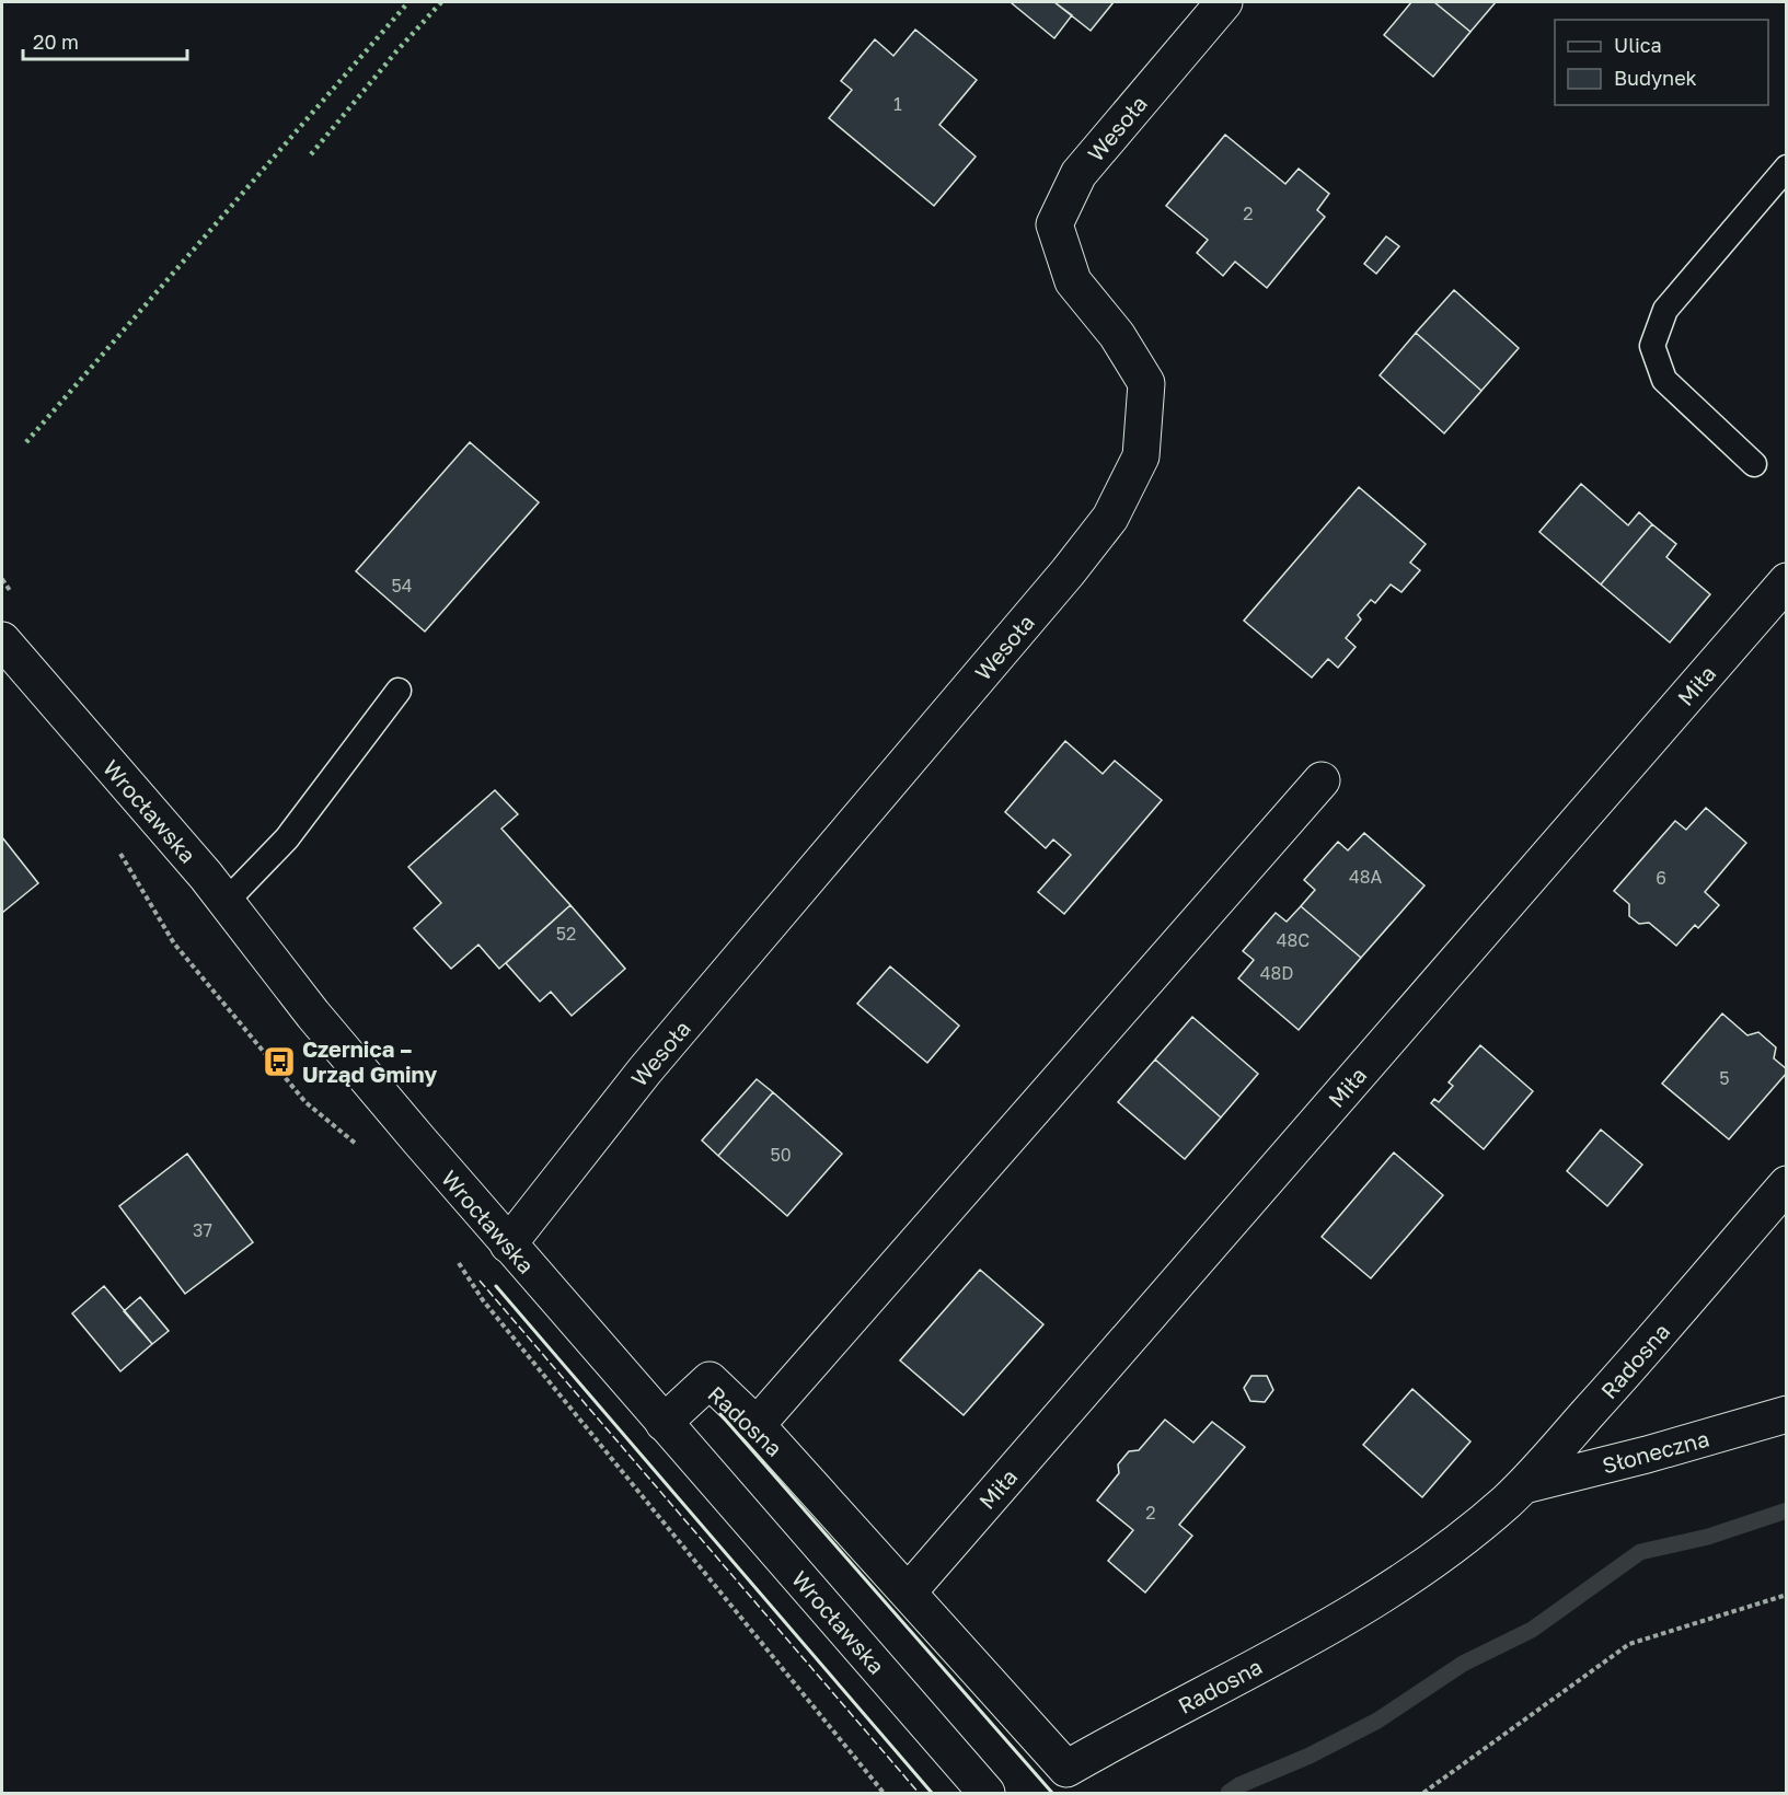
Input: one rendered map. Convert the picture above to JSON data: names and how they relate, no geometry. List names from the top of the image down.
{
  "streets": {
    "street": [
      "Wesoła",
      "Miła",
      "Wrocławska",
      "Radosna",
      "Słoneczna"
    ]
  },
  "crossings": [
    ["Wesoła", "Wrocławska"],
    ["Miła", "Radosna"],
    ["Wrocławska", "Radosna"],
    ["Radosna", "Słoneczna"]
  ],
  "places": {
    "bus stop": ["Czernica – Urząd Gminy"]
  },
  "house_numbers": [
    "1",
    "2",
    "54",
    "48A",
    "6",
    "52",
    "48C",
    "48D",
    "5",
    "50",
    "37",
    "2"
  ],
  "legend": ["Ulica", "Budynek"],
  "scale_bar": "20 m"
}
